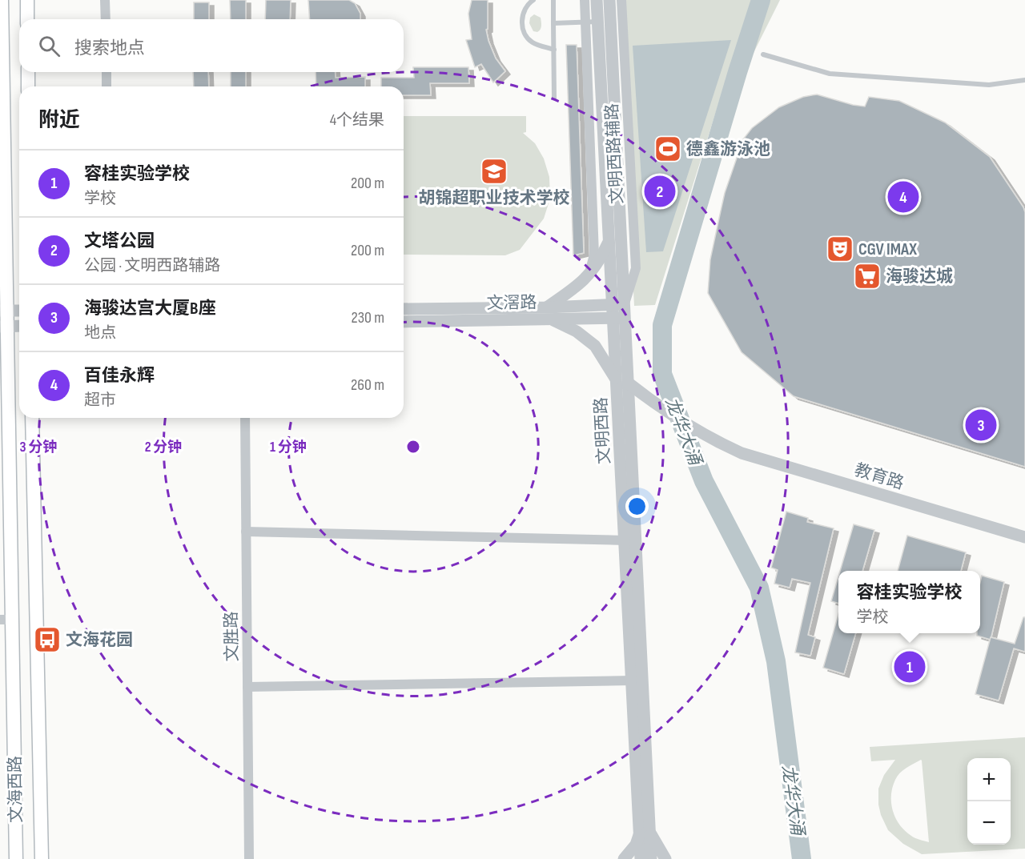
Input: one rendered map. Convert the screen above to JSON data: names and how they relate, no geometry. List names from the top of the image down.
{
  "streets": {
    "main road": ["文海西路"],
    "street": [
      "文明西路辅路",
      "文滘路",
      "文明西路",
      "教育路",
      "文胜路"
    ]
  },
  "crossings": [
    ["文明西路辅路", "文滘路"],
    ["文明西路辅路", "文明西路"],
    ["文滘路", "文明西路"],
    ["文明西路", "教育路"]
  ],
  "water": ["龙华大涌"],
  "places": {
    "sports": ["德鑫游泳池"],
    "school or university": ["胡锦超职业技术学校"],
    "theatre": ["CGV IMAX"],
    "supermarket": ["海骏达城"],
    "bus stop": ["文海花园"]
  },
  "page": {
    "search": "搜索地点",
    "heading": ["附近", "4个结果"],
    "list": [
      {
        "mark": "1",
        "name": "容桂实验学校",
        "note": "学校",
        "value": "200 m"
      },
      {
        "mark": "2",
        "name": "文塔公园",
        "note": "公园 · 文明西路辅路",
        "value": "200 m"
      },
      {
        "mark": "3",
        "name": "海骏达宫大厦B座",
        "note": "地点",
        "value": "230 m"
      },
      {
        "mark": "4",
        "name": "百佳永辉",
        "note": "超市",
        "value": "260 m"
      }
    ],
    "pins": [
      "2",
      "4",
      "3",
      "1"
    ],
    "popup": ["容桂实验学校", "学校"],
    "map_buttons": ["+", "−"]
  },
  "rings": ["2 分钟", "1 分钟", "3 分钟"]
}
